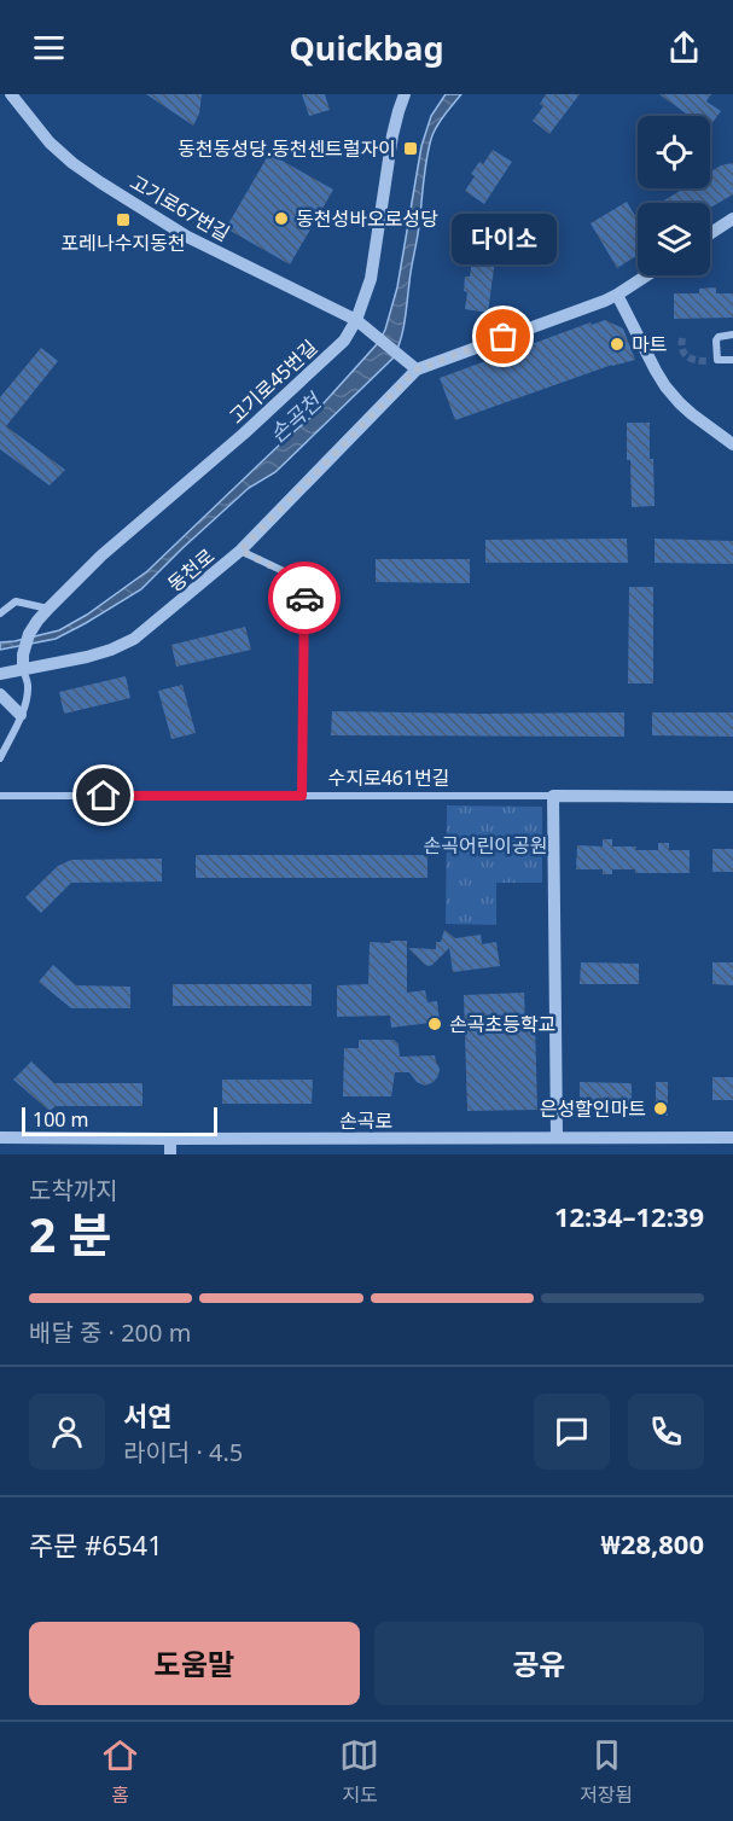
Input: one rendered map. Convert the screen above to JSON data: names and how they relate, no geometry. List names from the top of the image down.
{
  "streets": {
    "street": [
      "고기로67번길",
      "고기로45번길",
      "동천로",
      "수지로461번길",
      "손곡로"
    ]
  },
  "crossings": [
    ["고기로67번길", "고기로45번길"],
    ["고기로67번길", "동천로"],
    ["고기로45번길", "동천로"]
  ],
  "water": ["손곡천"],
  "parks": ["손곡어린이공원"],
  "places": {
    "transit": ["동천동성당.동천센트럴자이", "포레나수지동천"],
    "other": [
      "동천성바오로성당",
      "다이소",
      "마트",
      "손곡초등학교",
      "은성할인마트"
    ]
  },
  "scale_bar": "100 m",
  "page": {
    "header": "Quickbag",
    "bubble": "다이소",
    "scale": "100 m",
    "heading": ["2 분", "도착까지", "12:34–12:39"],
    "panel": [
      "서연",
      "라이더 · 4.5",
      "주문 #6541",
      "₩28,800"
    ],
    "bar": "배달 중 · 200 m",
    "buttons": ["도움말", "공유"],
    "tabs": ["홈", "지도", "저장됨"]
  }
}
